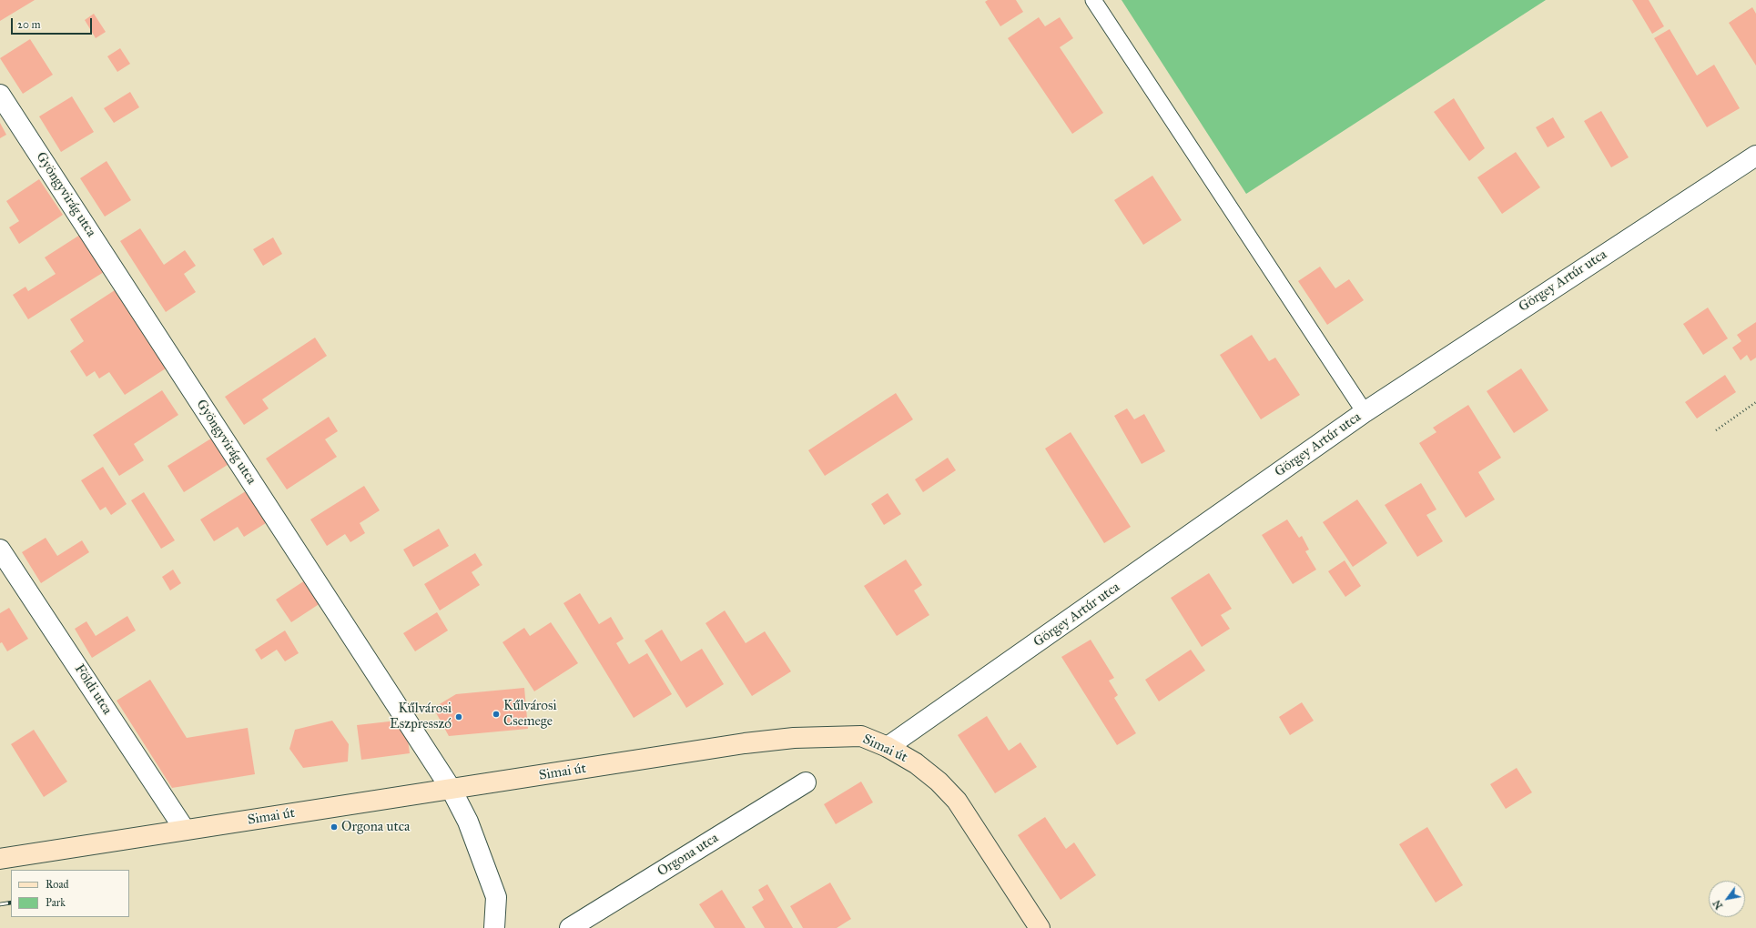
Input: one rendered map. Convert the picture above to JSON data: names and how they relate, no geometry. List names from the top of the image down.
{
  "streets": {
    "main road": ["Simai út"],
    "street": [
      "Gyöngyvirág utca",
      "Görgey Artúr utca",
      "Földi utca",
      "Orgona utca"
    ]
  },
  "crossings": [
    ["Gyöngyvirág utca", "Simai út"],
    ["Görgey Artúr utca", "Simai út"],
    ["Földi utca", "Simai út"]
  ],
  "places": ["Kűlvárosi Csemege", "Kűlvárosi Eszpresszó", "Orgona utca"],
  "legend": ["Road", "Park"],
  "scale_bar": "20 m",
  "north": "bottom left"
}
